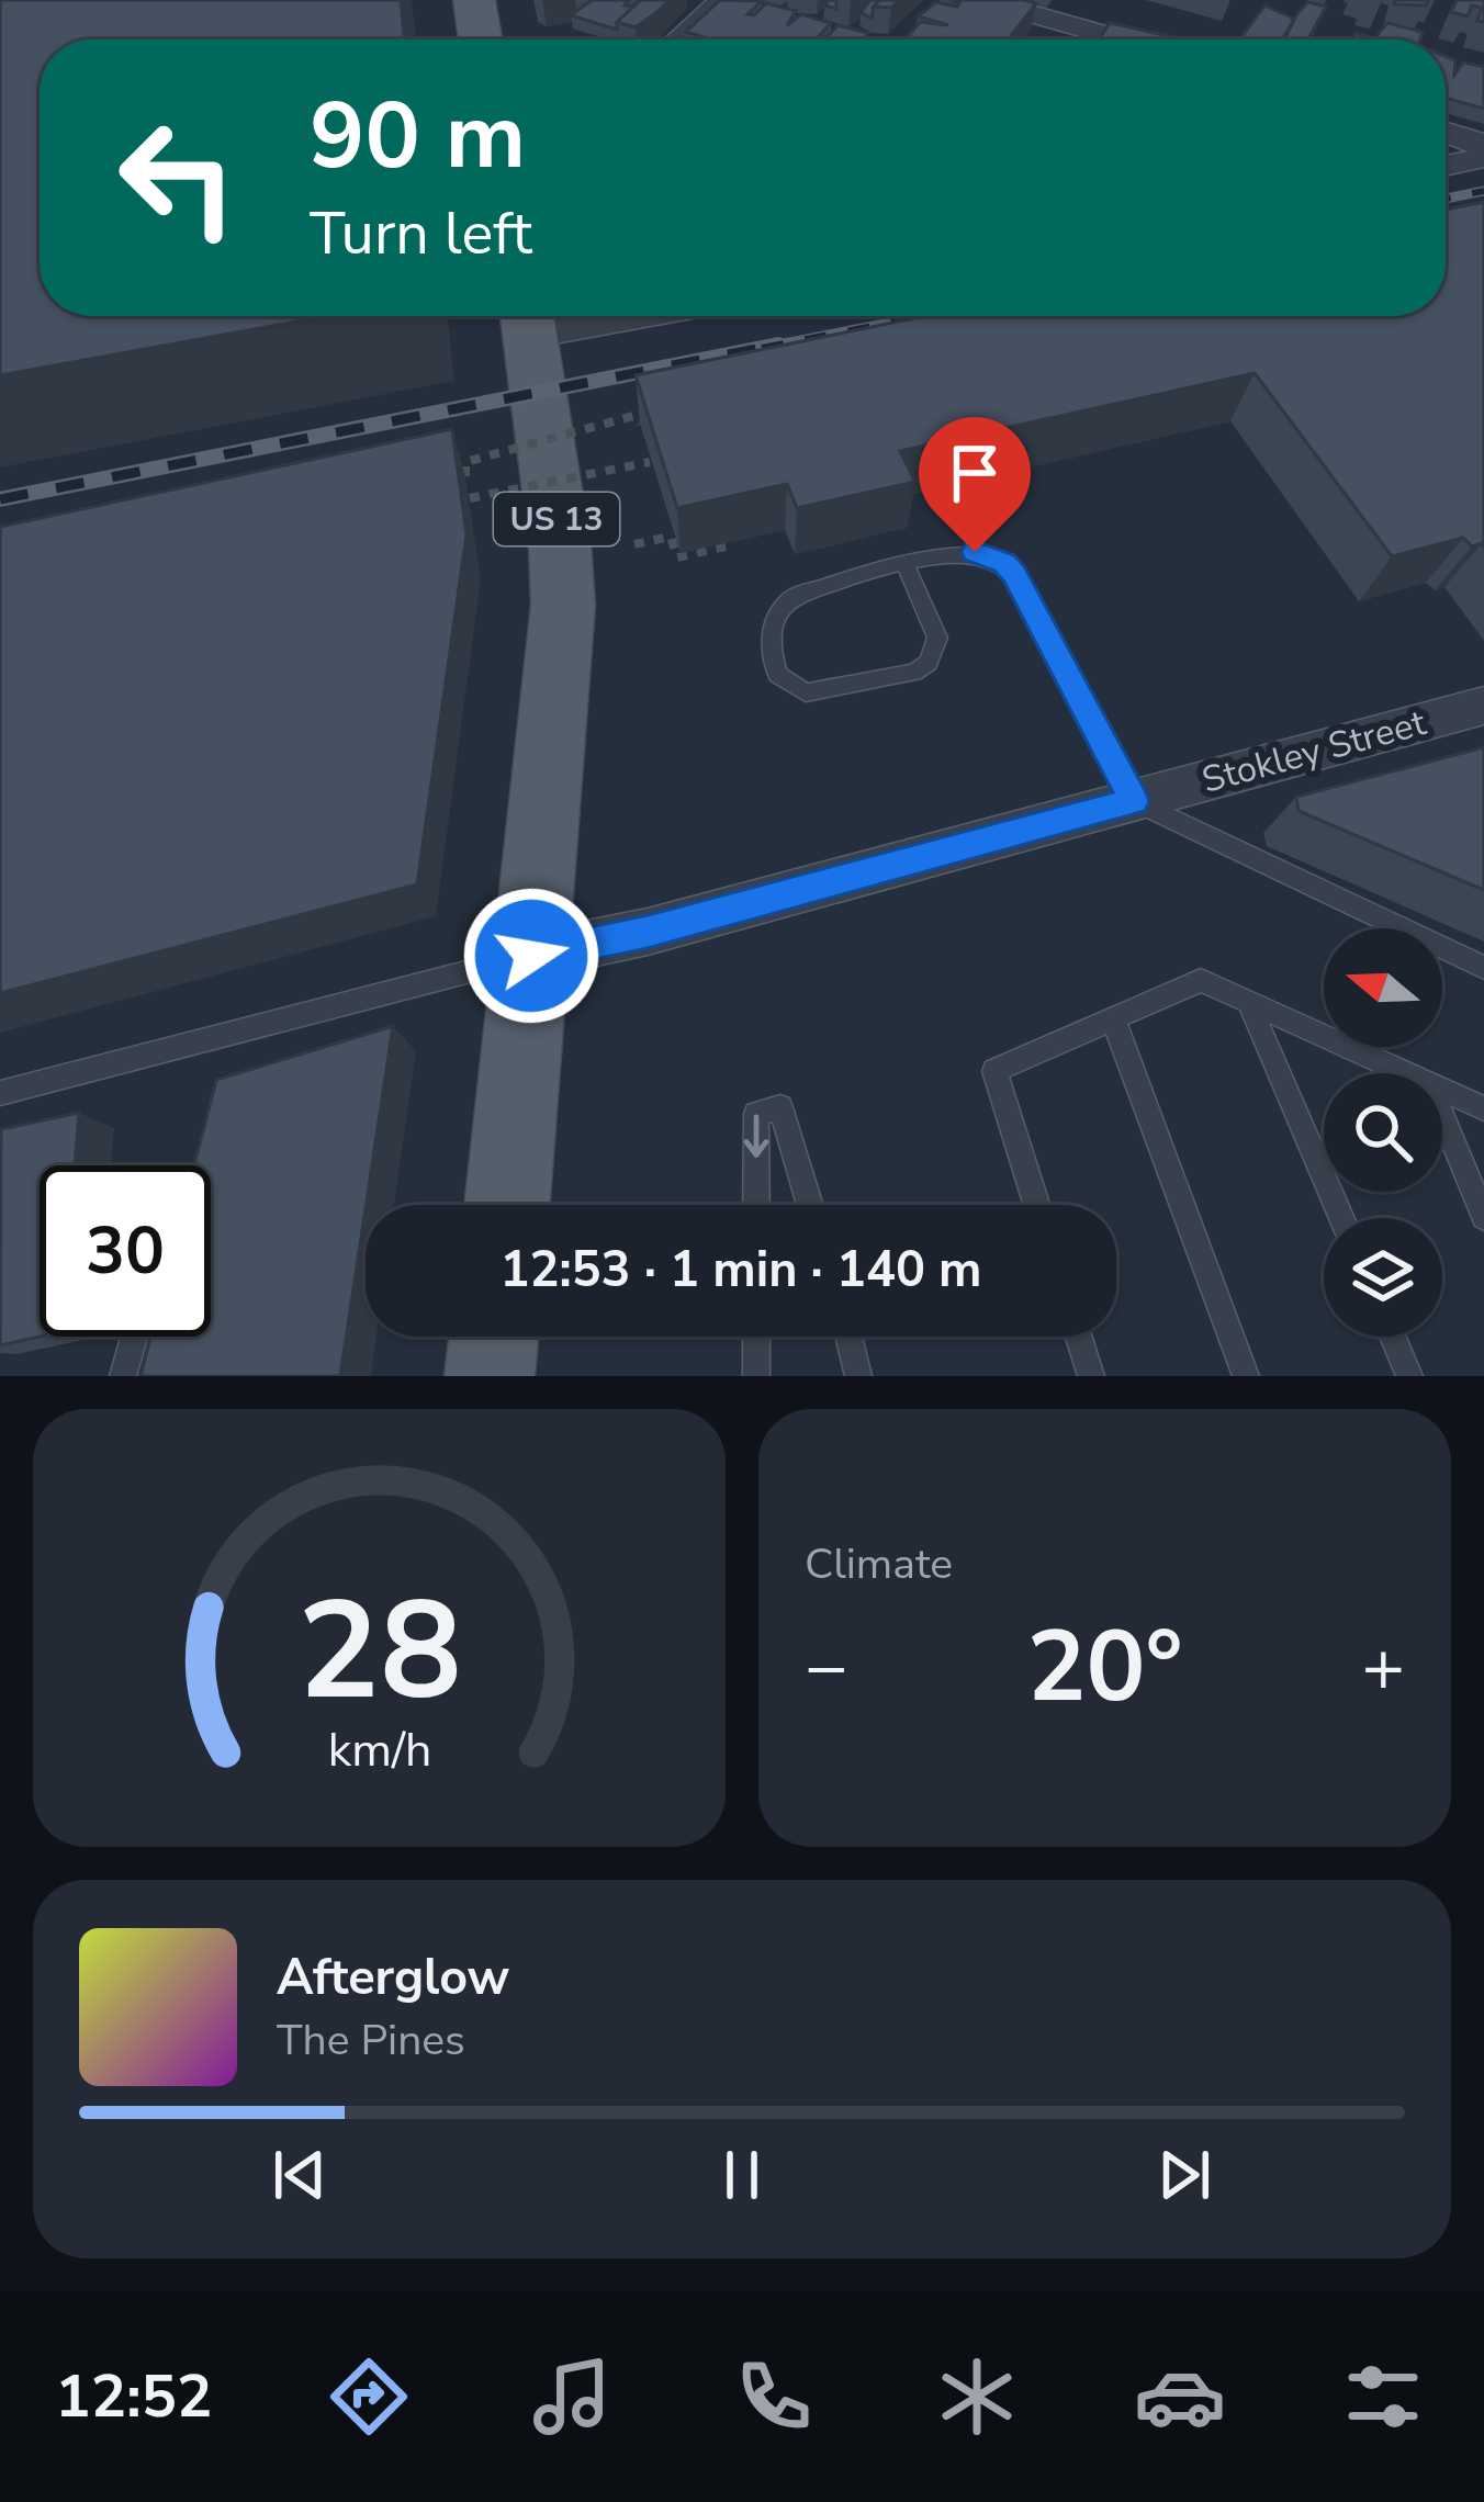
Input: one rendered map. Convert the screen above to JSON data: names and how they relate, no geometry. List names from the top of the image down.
{
  "streets": {
    "main road": ["US 13"],
    "street": ["Stokley Street"]
  },
  "crossings": [
    ["US 13", "Stokley Street"]
  ],
  "north": "left",
  "page": {
    "turn": ["90 m", "Turn left"],
    "limit": "30",
    "trip": "12:53 · 1 min · 140 m",
    "tile": "Climate",
    "heat": ["−", "20°", "+"],
    "song": ["Afterglow", "The Pines"],
    "tabs": "12:52",
    "gauge": ["28", "km/h"]
  }
}
